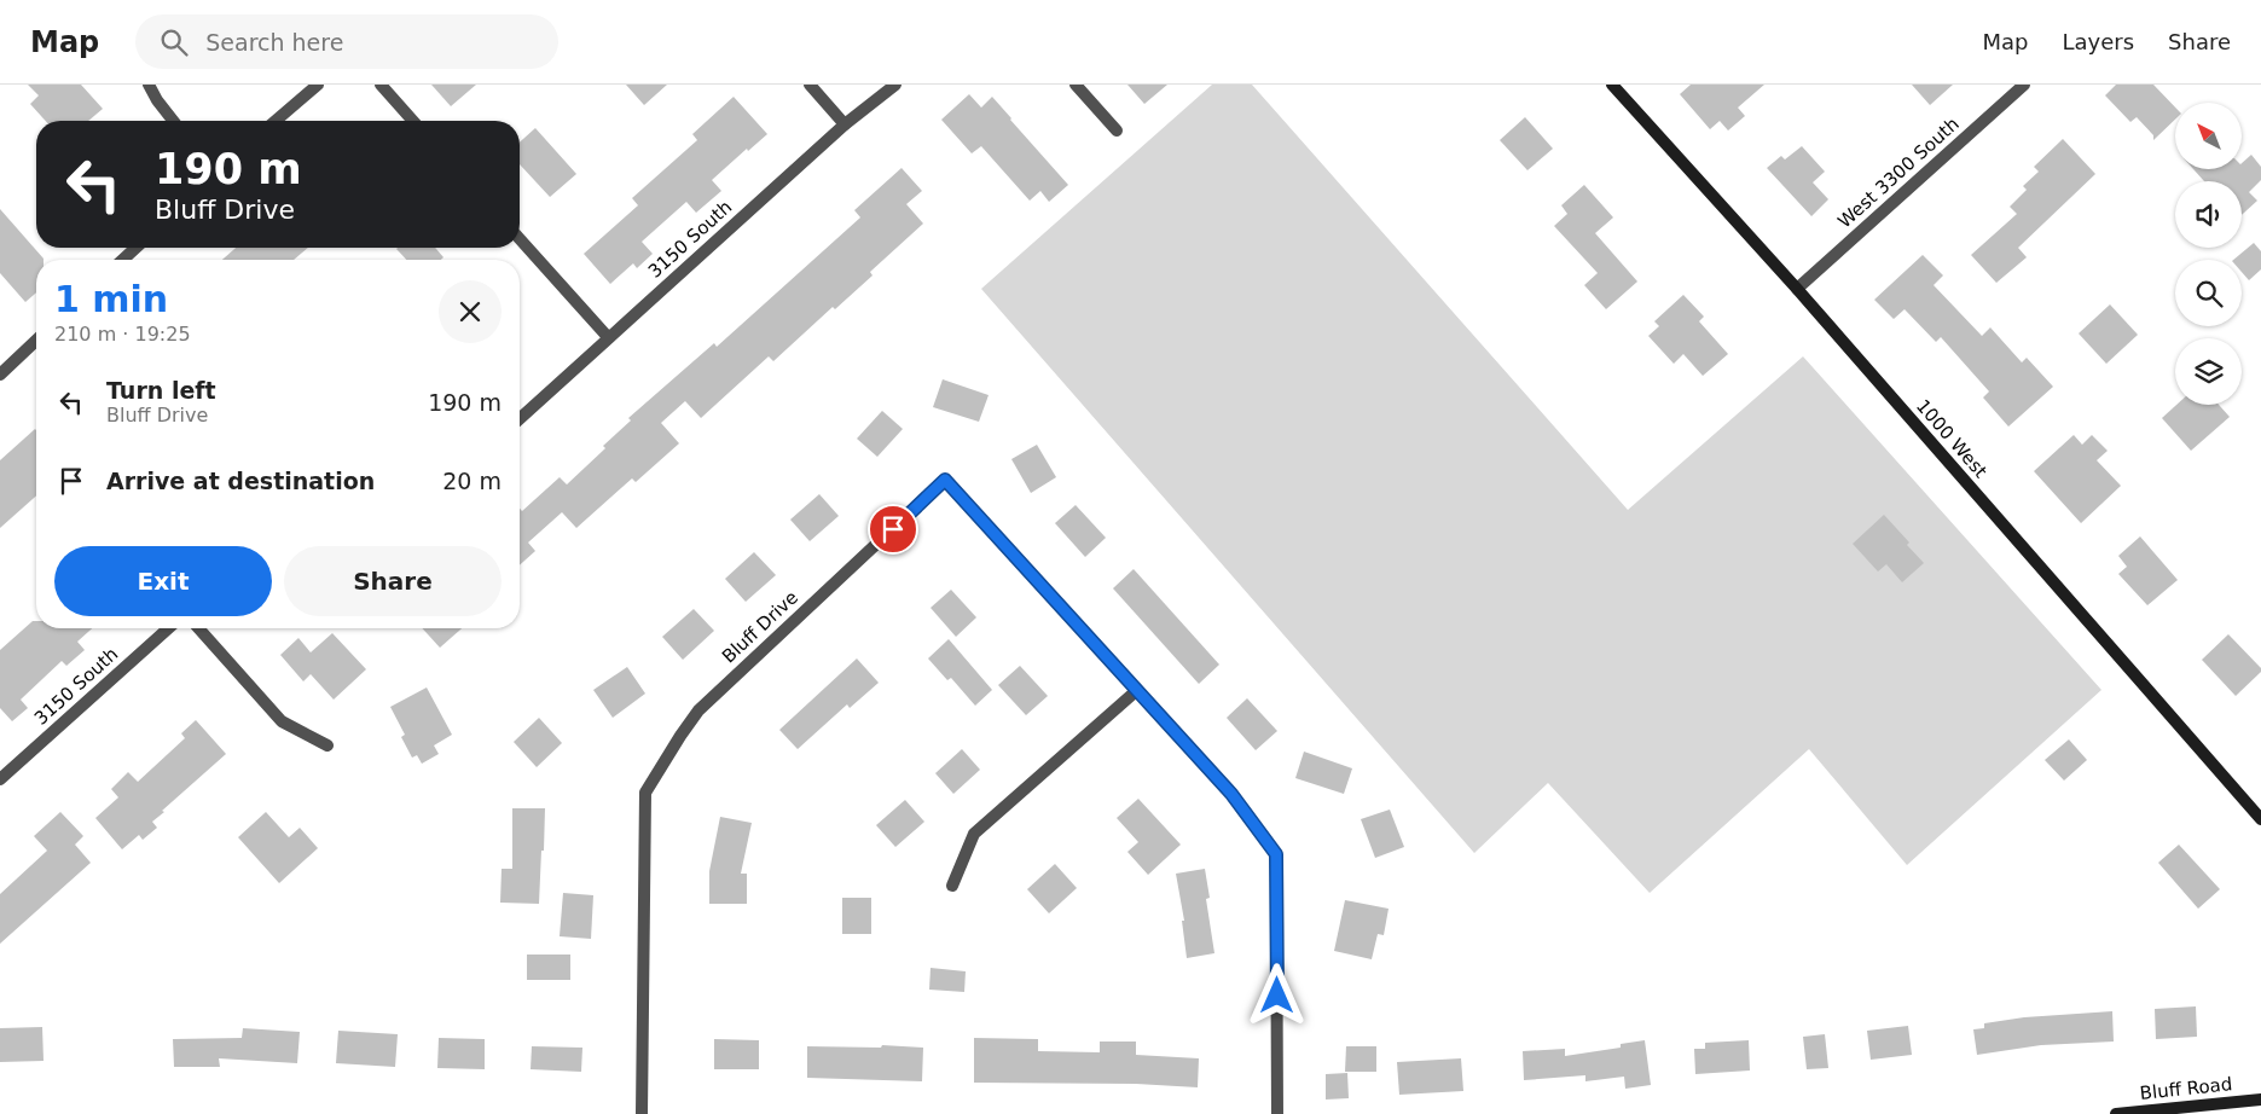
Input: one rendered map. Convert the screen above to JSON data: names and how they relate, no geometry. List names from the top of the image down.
{
  "streets": {
    "main road": ["1000 West", "Bluff Road"],
    "street": ["West 3300 South", "3150 South", "Bluff Drive"]
  },
  "crossings": [
    ["West 3300 South", "1000 West"]
  ],
  "north": "top left",
  "page": {
    "header": "Map",
    "search": "Search here",
    "nav": ["Map", "Layers", "Share"],
    "turn": ["190 m", "Bluff Drive"],
    "heading": ["1 min", "210 m · 19:25"],
    "list": [
      {
        "name": "Turn left",
        "note": "Bluff Drive",
        "value": "190 m"
      },
      {
        "name": "Arrive at destination",
        "value": "20 m"
      }
    ],
    "buttons": ["Exit", "Share"]
  }
}
